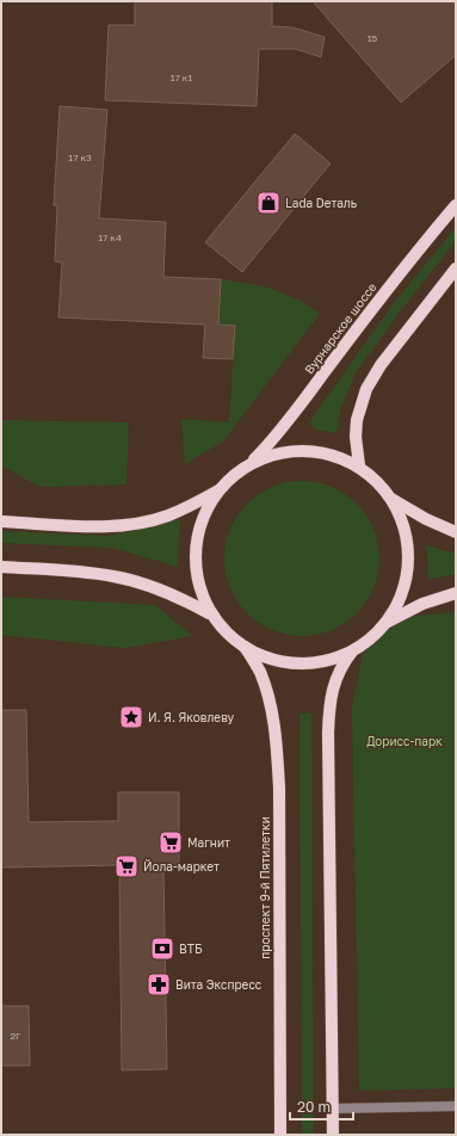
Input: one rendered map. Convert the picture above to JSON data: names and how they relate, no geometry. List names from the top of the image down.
{
  "streets": {
    "main road": ["Вурнарское шоссе", "проспект 9-й Пятилетки"]
  },
  "parks": ["Дорисс-парк"],
  "places": {
    "shop": ["Lada Dеталь"],
    "place": ["И. Я. Яковлеву"],
    "supermarket": ["Магнит", "Йола-маркет"],
    "bank": ["ВТБ"],
    "pharmacy": ["Вита Экспресс"]
  },
  "house_numbers": [
    "15",
    "17 к1",
    "17 к3",
    "17 к4",
    "2Г"
  ],
  "scale_bar": "20 m"
}
